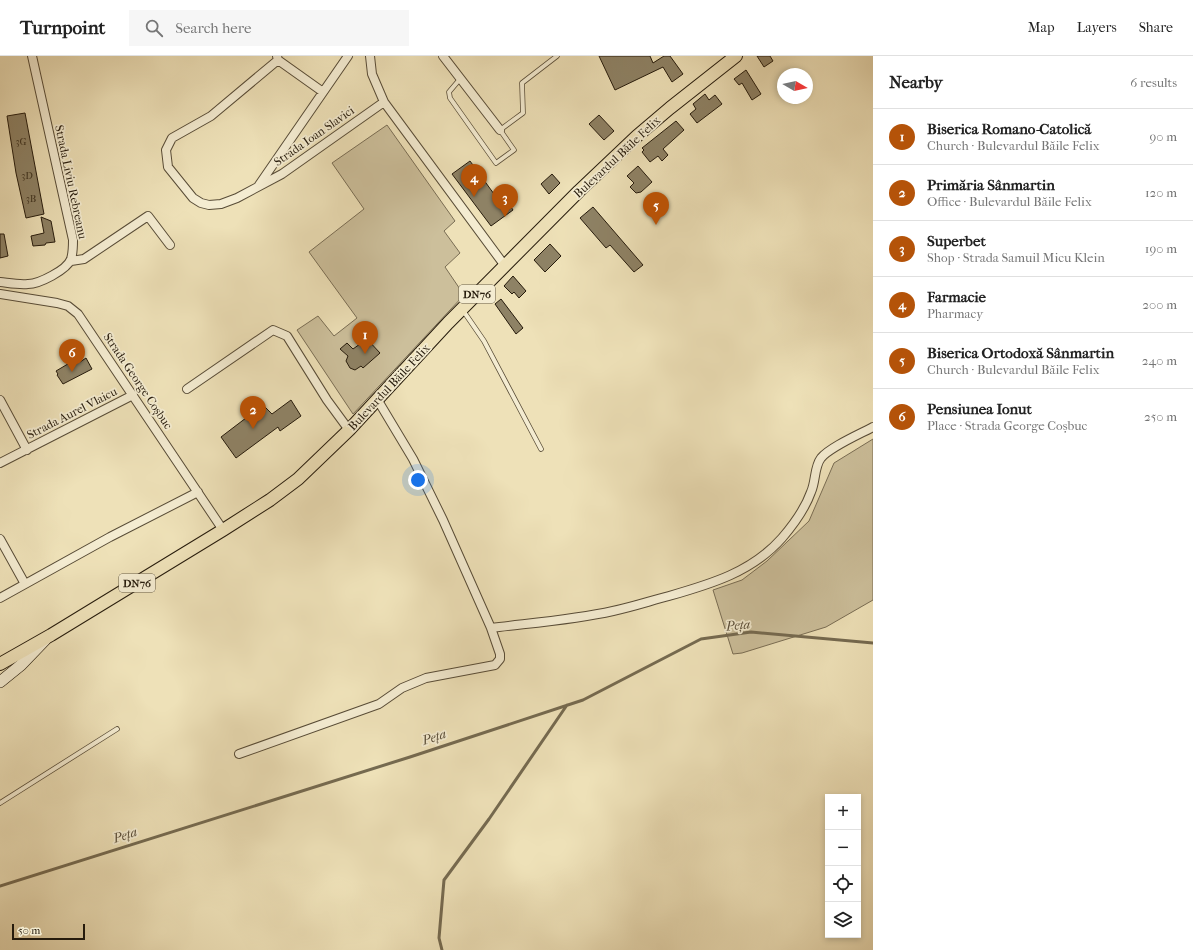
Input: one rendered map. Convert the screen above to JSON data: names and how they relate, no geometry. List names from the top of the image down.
{
  "streets": {
    "main road": ["Bulevardul Băile Felix", "DN76"],
    "street": [
      "Strada Ioan Slavici",
      "Strada Liviu Rebreanu",
      "Strada George Coșbuc",
      "Strada Aurel Vlaicu"
    ]
  },
  "crossings": [
    ["Bulevardul Băile Felix", "Strada George Coșbuc"],
    ["Strada George Coșbuc", "Strada Aurel Vlaicu"]
  ],
  "water": ["Peța"],
  "house_numbers": ["3G", "3D", "3B"],
  "scale_bar": "50 m",
  "north": "right",
  "page": {
    "header": "Turnpoint",
    "search": "Search here",
    "nav": ["Map", "Layers", "Share"],
    "heading": ["Nearby", "6 results"],
    "list": [
      {
        "mark": "1",
        "name": "Biserica Romano-Catolică",
        "note": "Church · Bulevardul Băile Felix",
        "value": "90 m"
      },
      {
        "mark": "2",
        "name": "Primăria Sânmartin",
        "note": "Office · Bulevardul Băile Felix",
        "value": "120 m"
      },
      {
        "mark": "3",
        "name": "Superbet",
        "note": "Shop · Strada Samuil Micu Klein",
        "value": "190 m"
      },
      {
        "mark": "4",
        "name": "Farmacie",
        "note": "Pharmacy",
        "value": "200 m"
      },
      {
        "mark": "5",
        "name": "Biserica Ortodoxă Sânmartin",
        "note": "Church · Bulevardul Băile Felix",
        "value": "240 m"
      },
      {
        "mark": "6",
        "name": "Pensiunea Ionut",
        "note": "Place · Strada George Coșbuc",
        "value": "250 m"
      }
    ],
    "pins": [
      "4",
      "3",
      "5",
      "1",
      "6",
      "2"
    ],
    "map_buttons": ["+", "−"],
    "scale": "50 m"
  }
}
